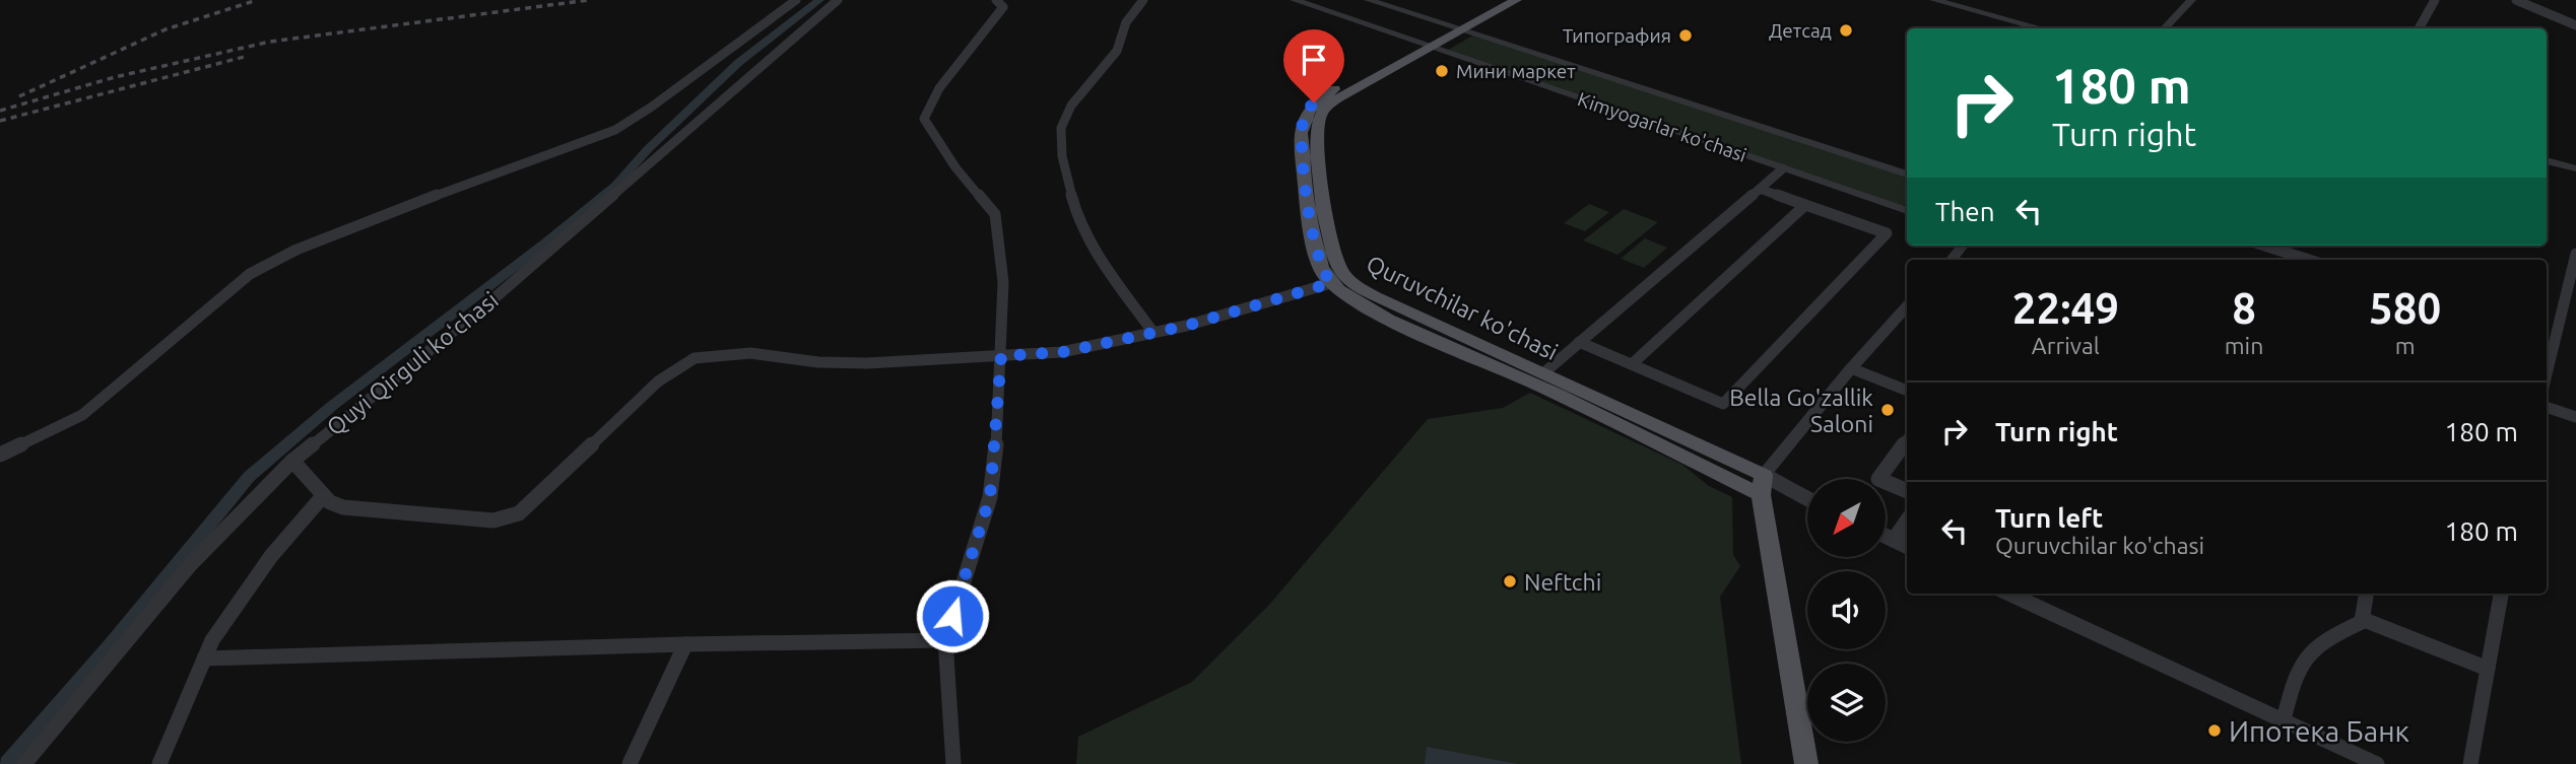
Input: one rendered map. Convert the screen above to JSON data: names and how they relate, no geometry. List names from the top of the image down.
{
  "streets": {
    "main road": ["Quruvchilar ko'chasi"],
    "street": ["Kimyogarlar ko'chasi", "Quyi Qirguli koʻchasi"]
  },
  "crossings": [
    ["Kimyogarlar ko'chasi", "Quruvchilar ko'chasi"]
  ],
  "places": [
    "Детсад",
    "Типография",
    "Мини маркет",
    "Bella Go'zallik Saloni",
    "Neftchi",
    "Ипотека Банк"
  ],
  "north": "bottom left",
  "page": {
    "turn": ["180 m", "Turn right"],
    "then": "Then",
    "eta": [
      "22:49",
      "Arrival",
      "8",
      "min",
      "580",
      "m"
    ],
    "list": [
      {
        "name": "Turn right",
        "value": "180 m"
      },
      {
        "name": "Turn left",
        "note": "Quruvchilar ko'chasi",
        "value": "180 m"
      }
    ]
  }
}
